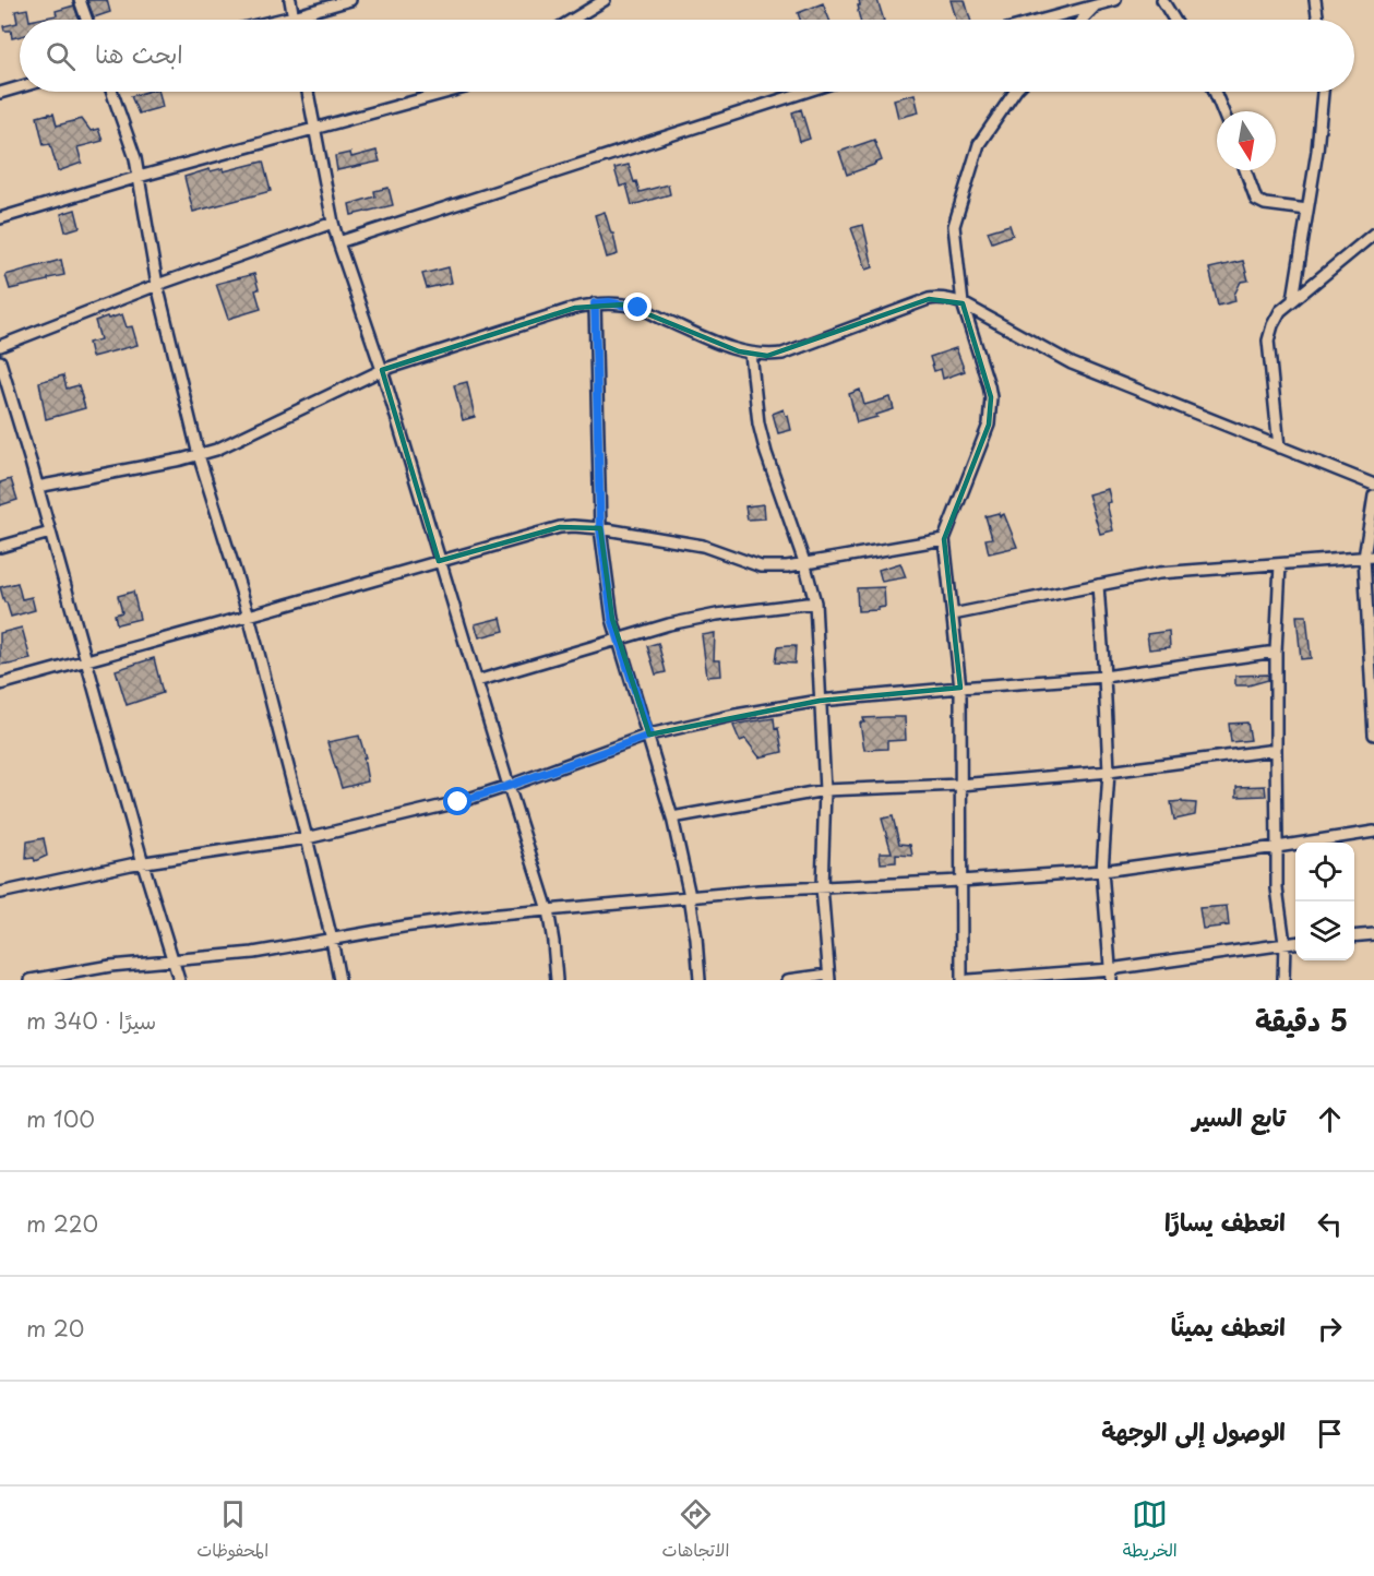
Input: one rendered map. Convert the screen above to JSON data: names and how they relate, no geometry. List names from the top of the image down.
{
  "north": "bottom",
  "page": {
    "search": "ابحث هنا",
    "heading": ["5 دقيقة", "سيرًا · 340 m"],
    "list": [
      ["تابع السير", "100 m"],
      ["انعطف يسارًا", "220 m"],
      ["انعطف يمينًا", "20 m"],
      "الوصول إلى الوجهة"
    ],
    "nav": ["الخريطة", "الاتجاهات", "المحفوظات"]
  }
}
